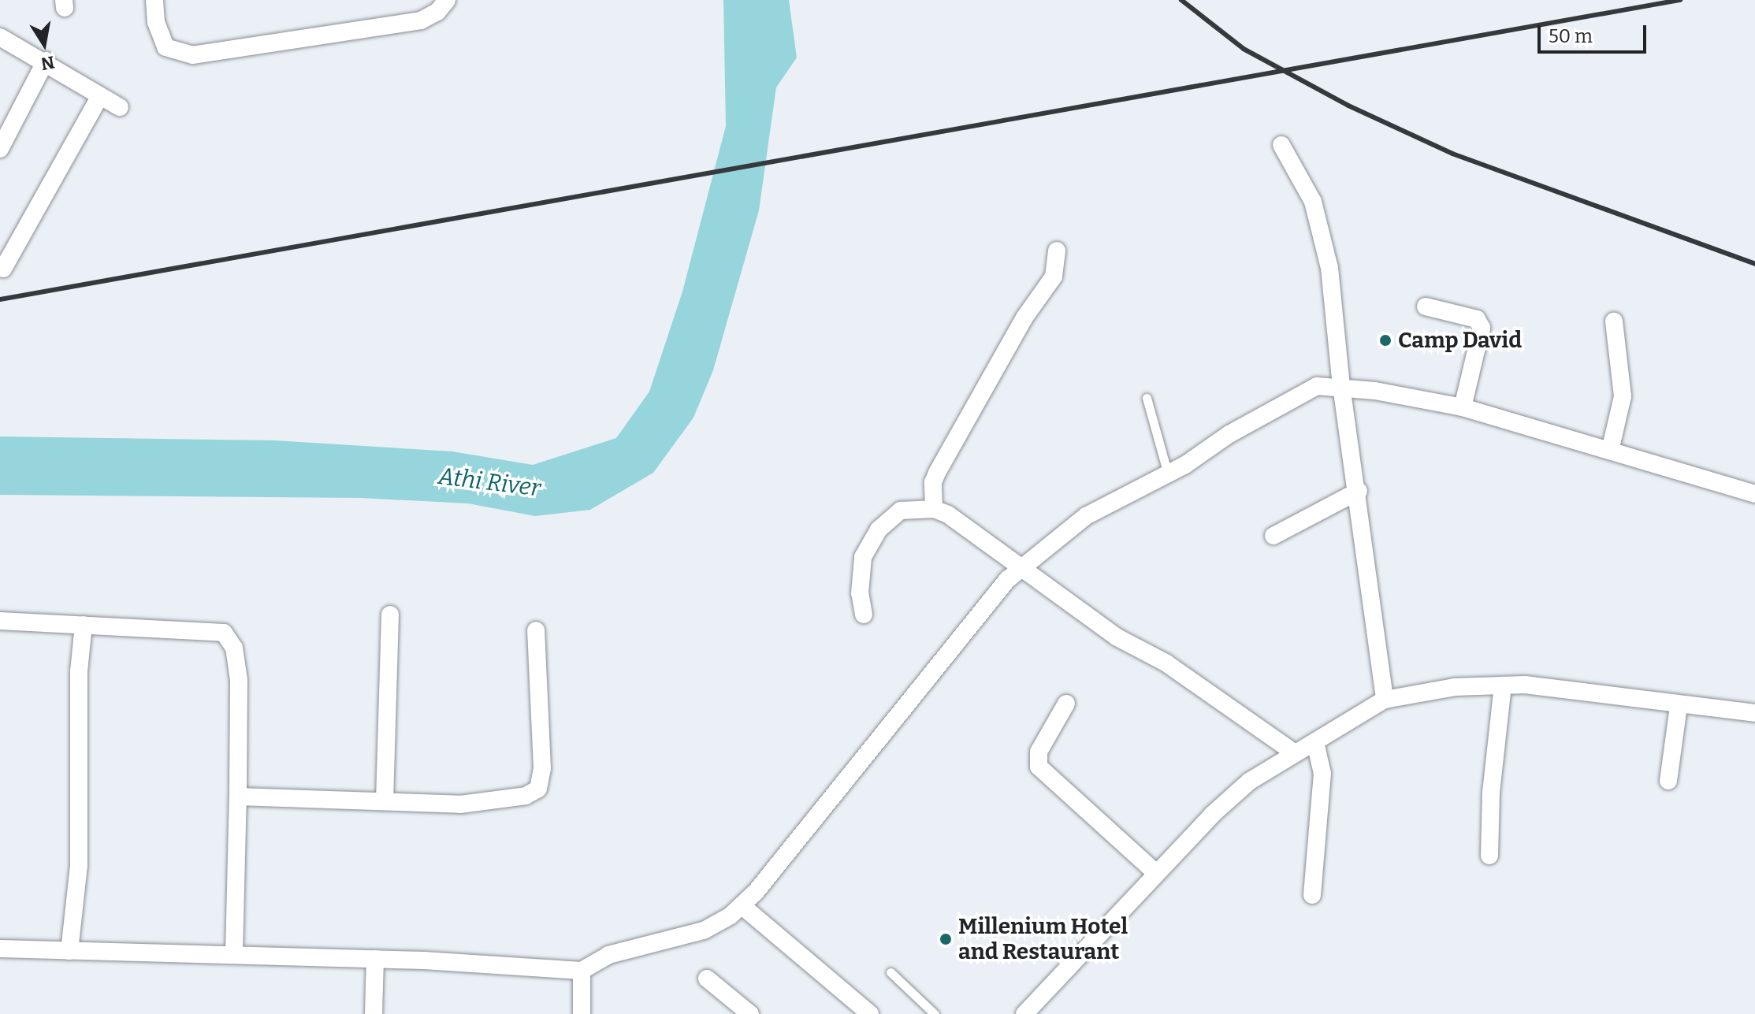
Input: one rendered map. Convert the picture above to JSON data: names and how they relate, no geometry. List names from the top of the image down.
{
  "water": ["Athi River"],
  "places": ["Camp David", "Millenium Hotel and Restaurant"],
  "scale_bar": "50 m",
  "north": "bottom"
}
